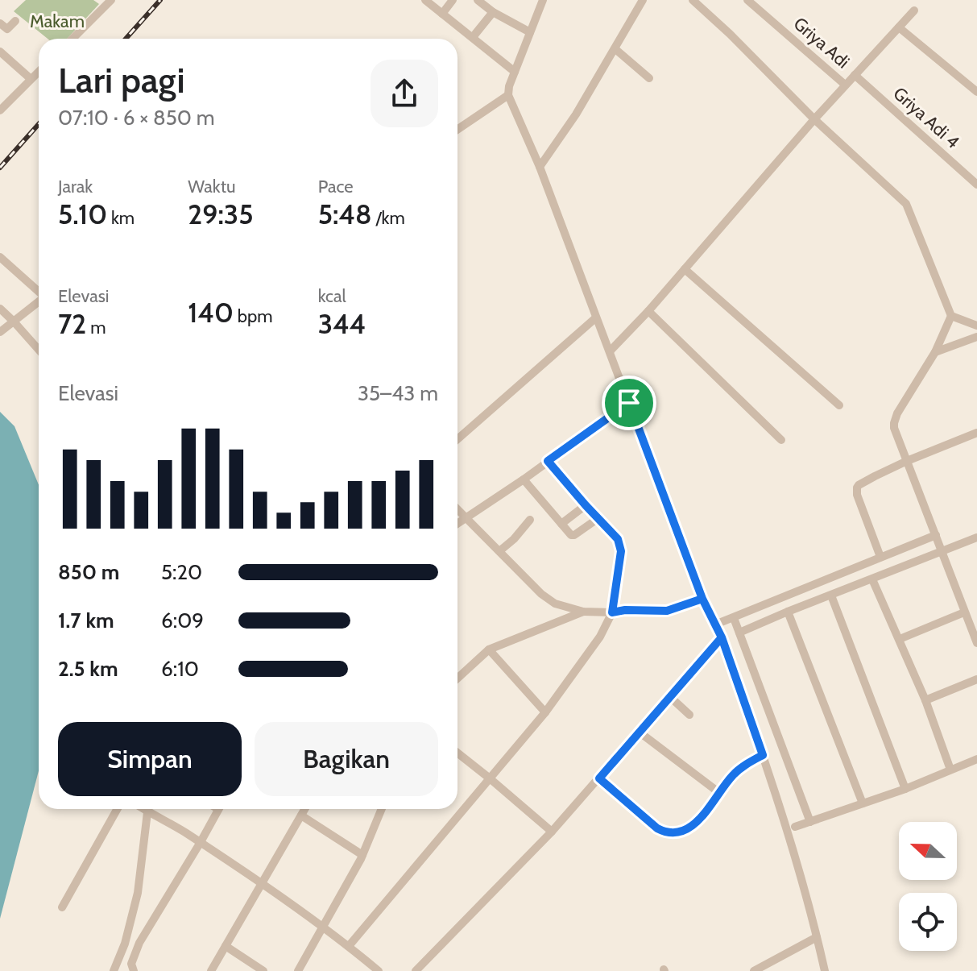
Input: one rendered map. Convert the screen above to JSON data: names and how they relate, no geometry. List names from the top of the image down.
{
  "streets": {
    "street": ["Griya Adi", "Griya Adi 4"]
  },
  "parks": ["Makam"],
  "north": "left",
  "page": {
    "heading": ["Lari pagi", "07:10 · 6 × 850 m"],
    "stats": [
      ["Jarak", "5.10 km"],
      ["Waktu", "29:35"],
      ["Pace", "5:48 /km"],
      ["Elevasi", "72 m"],
      ["140 bpm"],
      ["kcal", "344"]
    ],
    "chart": ["Elevasi", "35–43 m"],
    "list": [
      {
        "name": "850 m",
        "note": "5:20"
      },
      {
        "name": "1.7 km",
        "note": "6:09"
      },
      {
        "name": "2.5 km",
        "note": "6:10"
      }
    ],
    "buttons": ["Simpan", "Bagikan"]
  }
}
